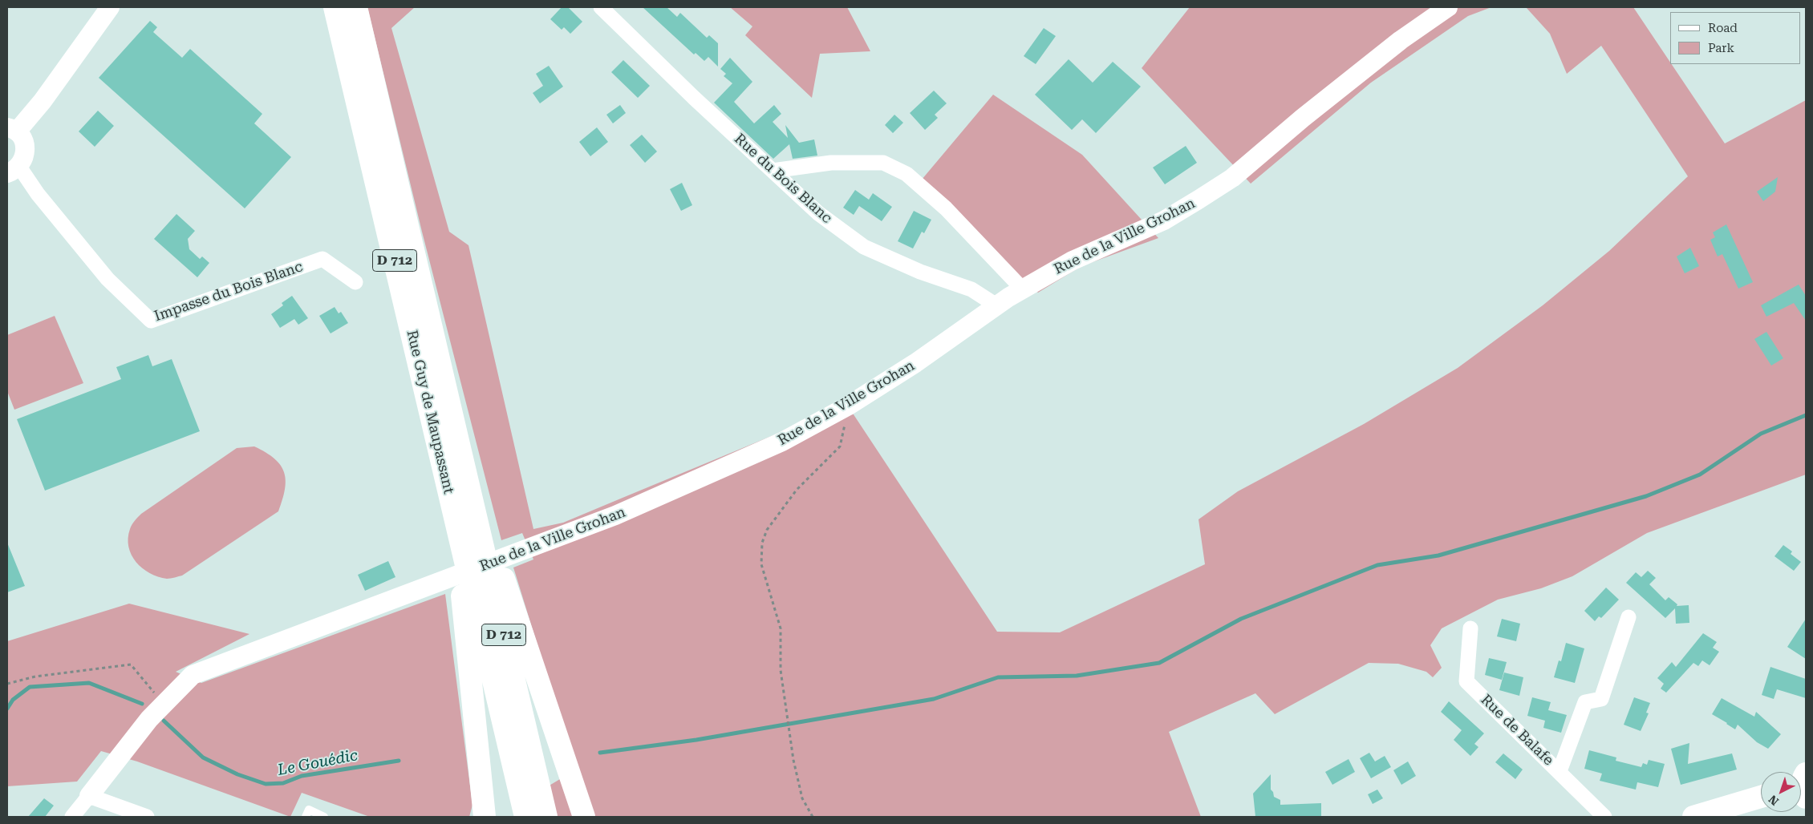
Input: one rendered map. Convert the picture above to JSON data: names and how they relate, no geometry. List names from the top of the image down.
{
  "streets": {
    "main road": ["D 712", "Rue Guy de Maupassant"],
    "street": [
      "Rue du Bois Blanc",
      "Rue de la Ville Grohan",
      "Impasse du Bois Blanc",
      "Rue de Balafe"
    ]
  },
  "crossings": [
    ["Rue du Bois Blanc", "Rue de la Ville Grohan"]
  ],
  "water": ["Le Gouédic"],
  "legend": ["Road", "Park"],
  "north": "bottom left"
}
